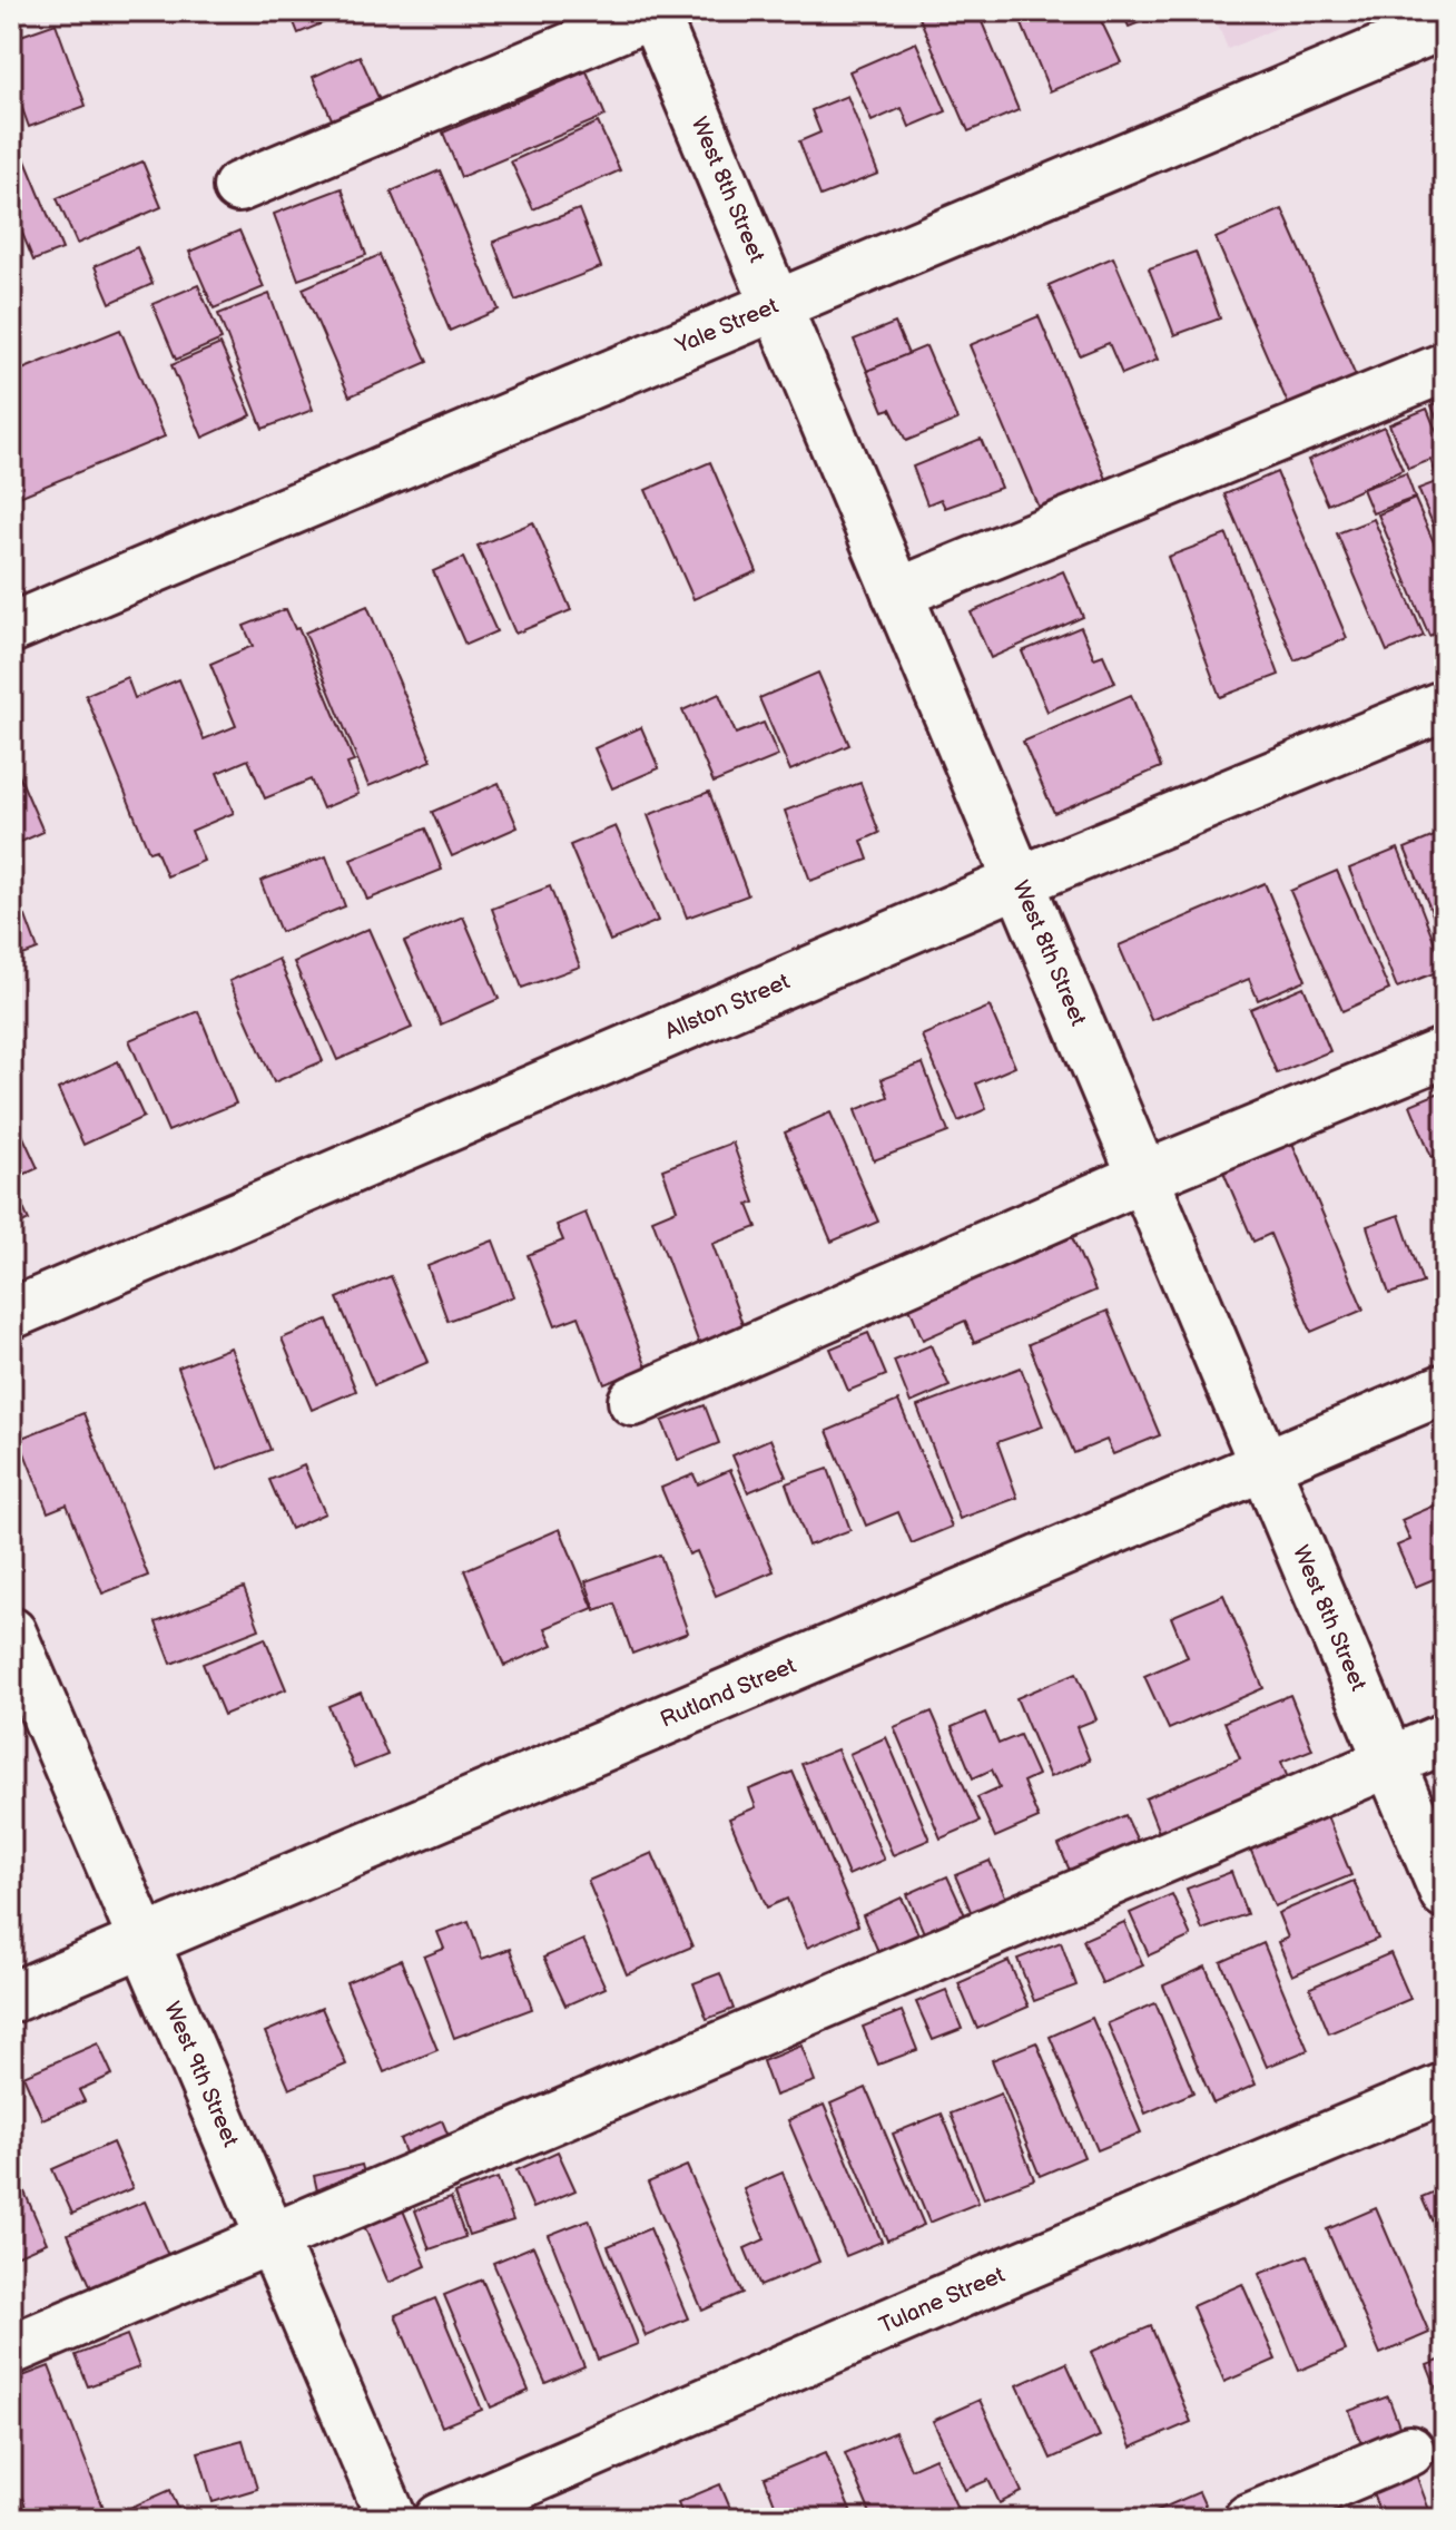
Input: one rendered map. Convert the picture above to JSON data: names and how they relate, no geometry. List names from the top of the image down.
{
  "streets": {
    "street": [
      "West 8th Street",
      "Yale Street",
      "Allston Street",
      "Rutland Street",
      "West 9th Street",
      "Tulane Street"
    ]
  },
  "crossings": [
    ["West 8th Street", "Yale Street"],
    ["West 8th Street", "Allston Street"],
    ["West 8th Street", "Rutland Street"],
    ["Rutland Street", "West 9th Street"]
  ]
}
